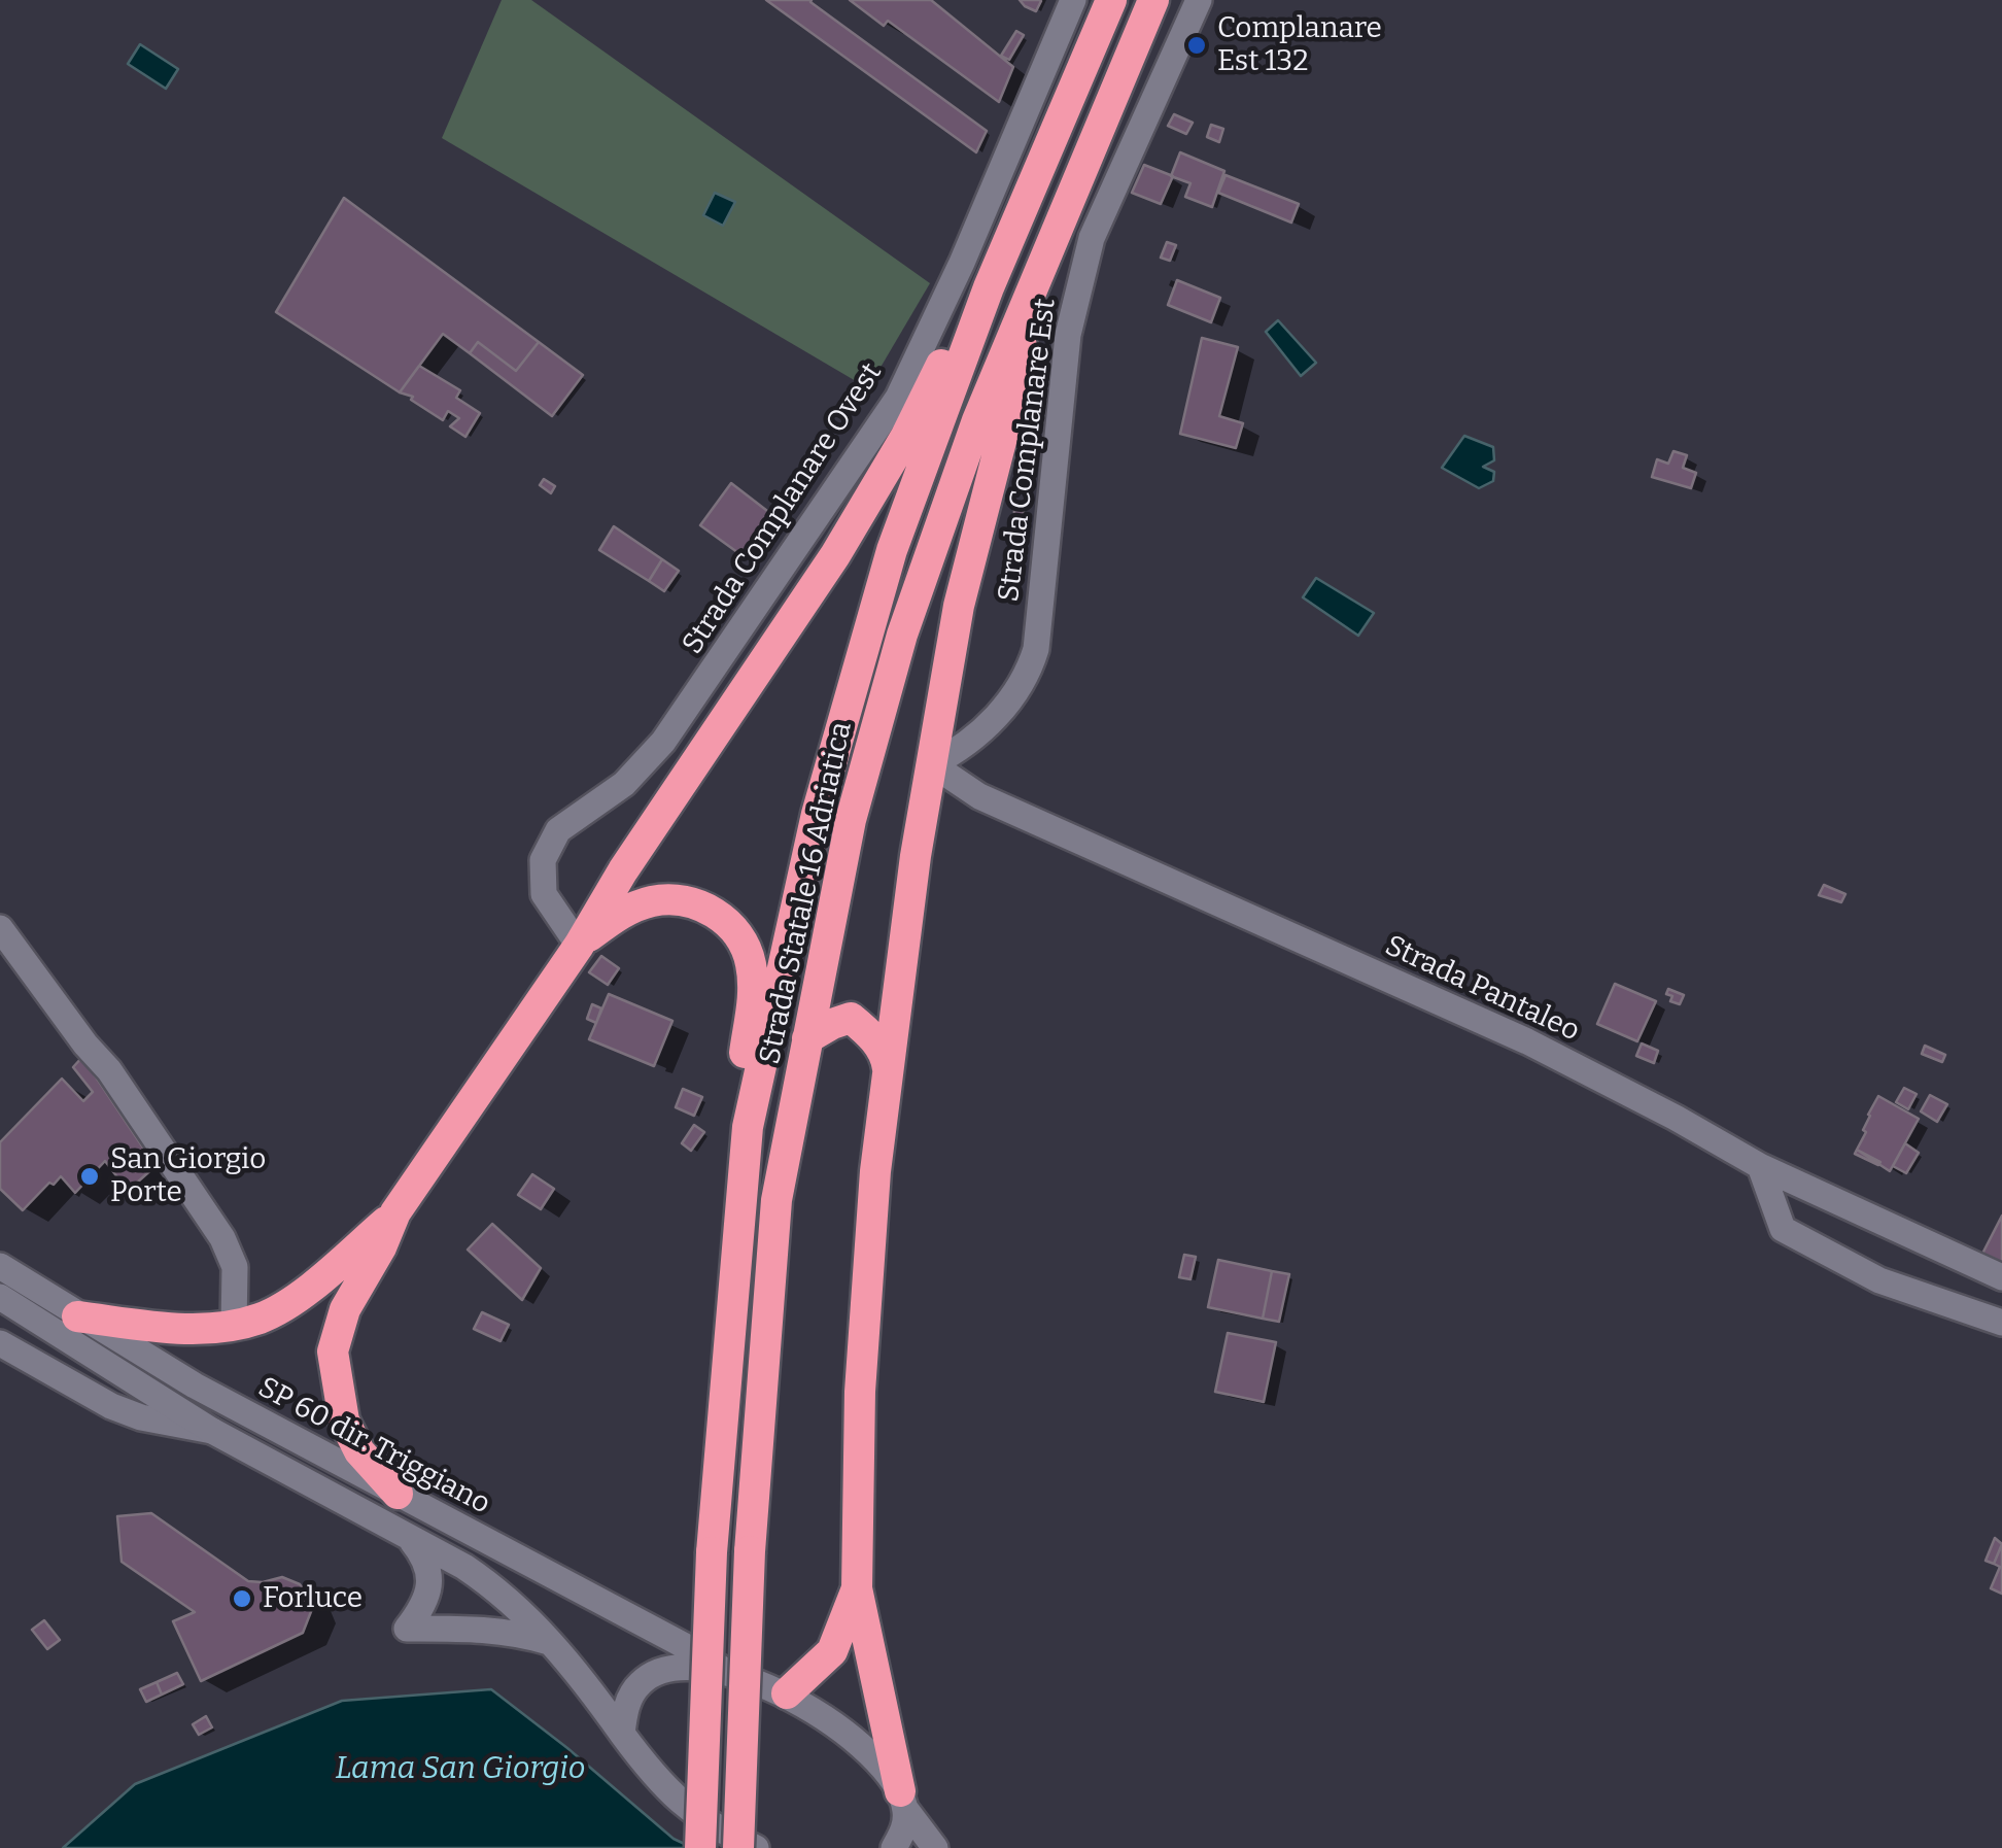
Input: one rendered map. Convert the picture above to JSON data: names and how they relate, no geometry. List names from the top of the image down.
{
  "streets": {
    "highway": ["Strada Statale 16 Adriatica"],
    "street": [
      "Strada Complanare Est",
      "Strada Complanare Ovest",
      "Strada Pantaleo",
      "SP 60 dir. Triggiano"
    ]
  },
  "crossings": [
    ["Strada Complanare Est", "Strada Pantaleo"]
  ],
  "water": ["Lama San Giorgio"],
  "places": ["Complanare Est 132", "San Giorgio Porte", "Forluce"]
}
